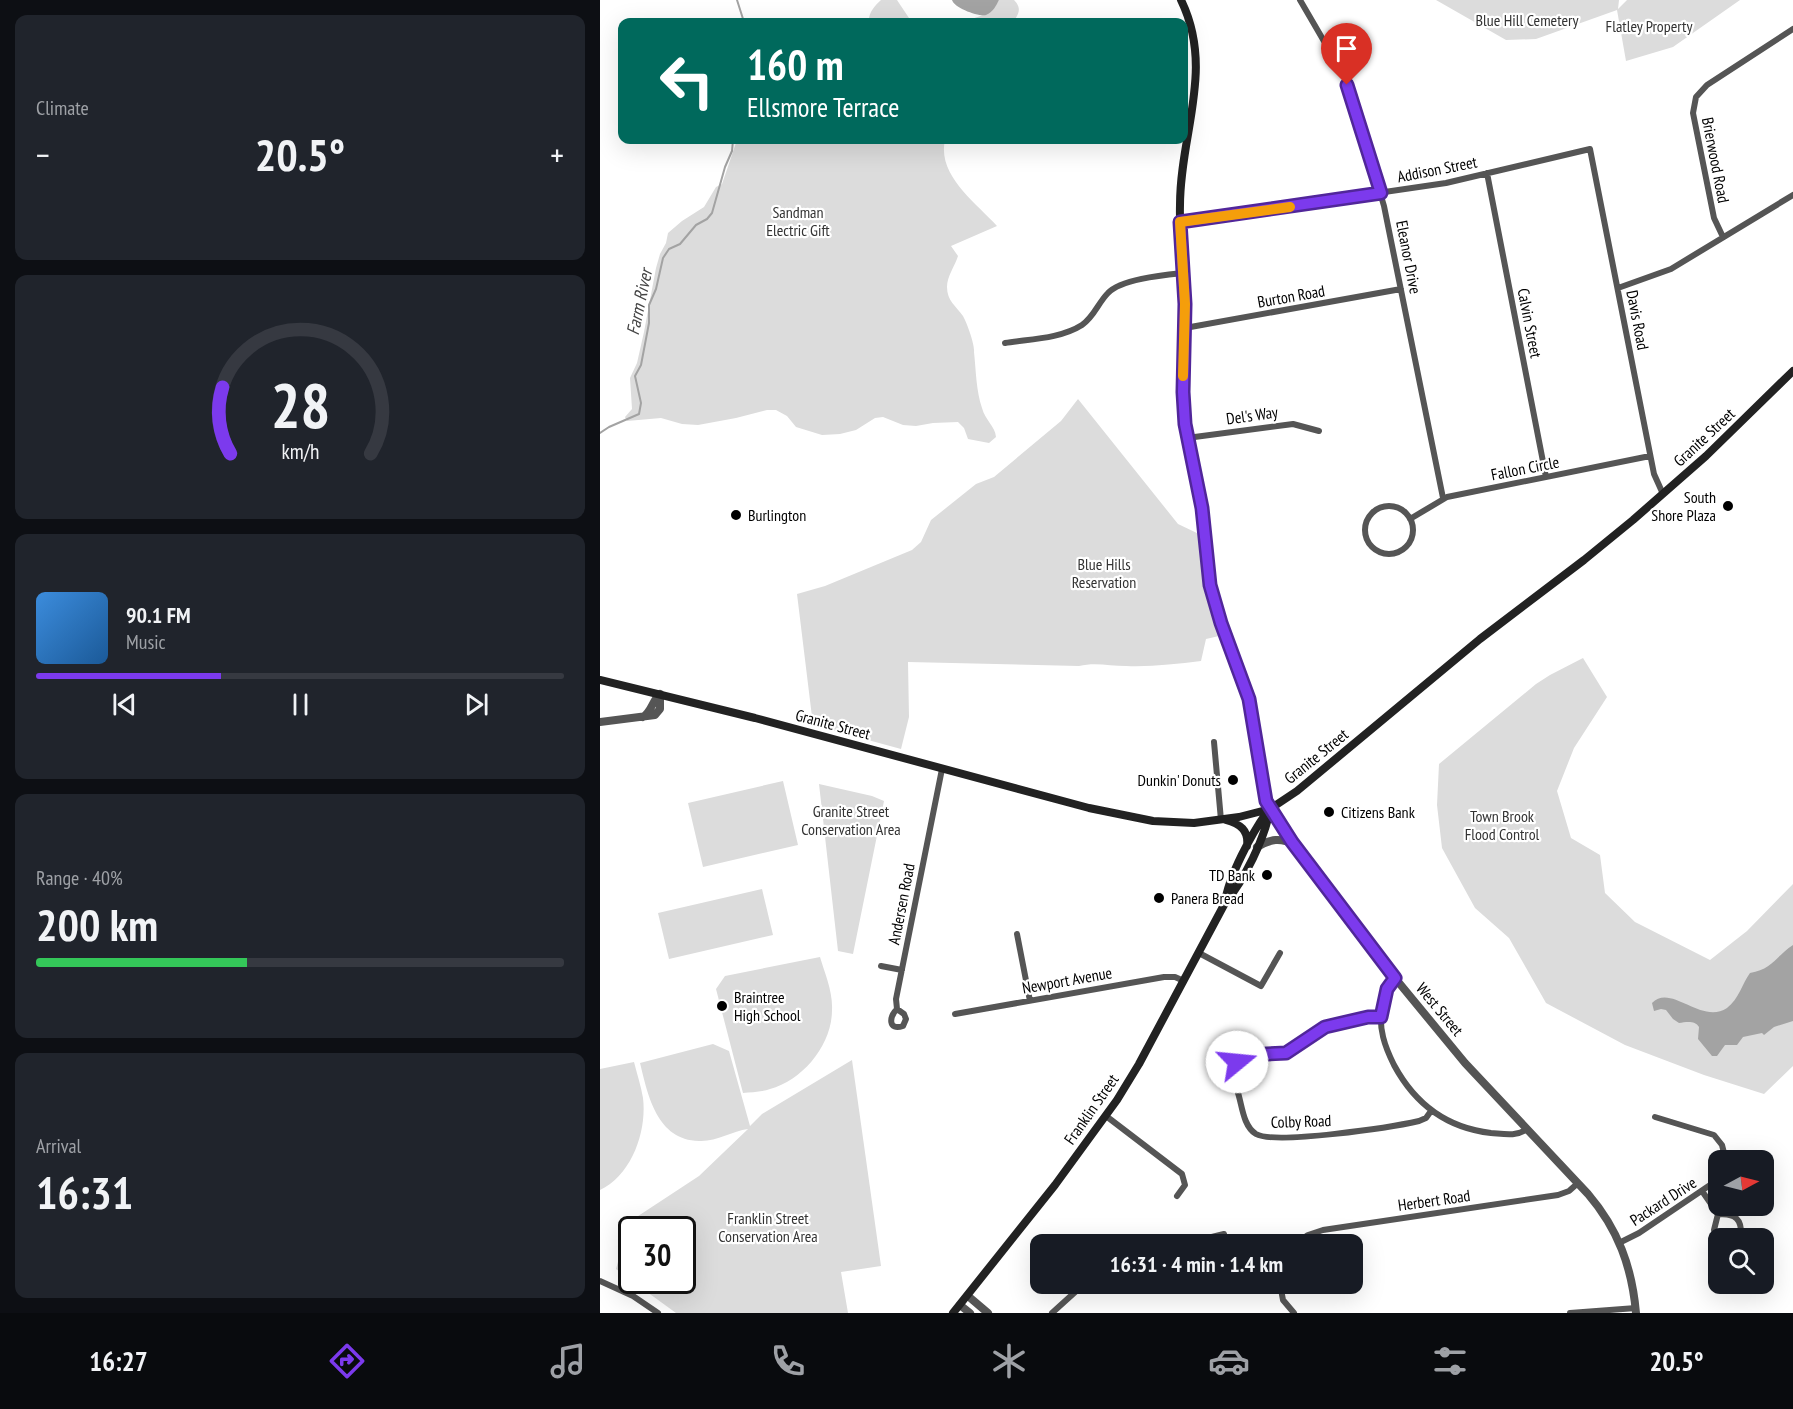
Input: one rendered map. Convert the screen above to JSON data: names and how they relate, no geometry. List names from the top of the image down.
{
  "streets": {
    "main road": ["Granite Street", "West Street", "Franklin Street"],
    "street": [
      "Brierwood Road",
      "Addison Street",
      "Eleanor Drive",
      "Burton Road",
      "Davis Road",
      "Calvin Street",
      "Del's Way",
      "Fallon Circle",
      "Andersen Road",
      "Newport Avenue",
      "Colby Road",
      "Herbert Road",
      "Packard Drive"
    ]
  },
  "crossings": [
    ["Addison Street", "Eleanor Drive"],
    ["Addison Street", "Davis Road"],
    ["Addison Street", "Calvin Street"],
    ["Addison Street", "West Street"],
    ["Eleanor Drive", "Burton Road"],
    ["Eleanor Drive", "Fallon Circle"],
    ["Burton Road", "West Street"],
    ["Davis Road", "Granite Street"],
    ["Davis Road", "Fallon Circle"],
    ["Calvin Street", "Fallon Circle"],
    ["Del's Way", "West Street"],
    ["Granite Street", "Andersen Road"],
    ["Granite Street", "West Street"],
    ["Granite Street", "Franklin Street"],
    ["Newport Avenue", "Franklin Street"],
    ["West Street", "Franklin Street"],
    ["West Street", "Herbert Road"],
    ["West Street", "Packard Drive"]
  ],
  "water": ["Farm River"],
  "parks": [
    "Blue Hill Cemetery",
    "Flatley Property",
    "Sandman Electric Gift",
    "Blue Hills Reservation",
    "Granite Street Conservation Area",
    "Town Brook Flood Control",
    "Franklin Street Conservation Area"
  ],
  "places": [
    "South Shore Plaza",
    "Burlington",
    "Dunkin' Donuts",
    "Citizens Bank",
    "TD Bank",
    "Panera Bread",
    "Braintree High School"
  ],
  "north": "right",
  "page": {
    "tile": [
      "Climate",
      ["Range · 40%", "200 km"],
      ["Arrival", "16:31"]
    ],
    "turn": ["160 m", "Ellsmore Terrace"],
    "heat": ["−", "20.5°", "+"],
    "song": ["90.1 FM", "Music"],
    "limit": "30",
    "trip": "16:31 · 4 min · 1.4 km",
    "tabs": ["16:27", "20.5°"],
    "gauge": ["28", "km/h"]
  }
}
